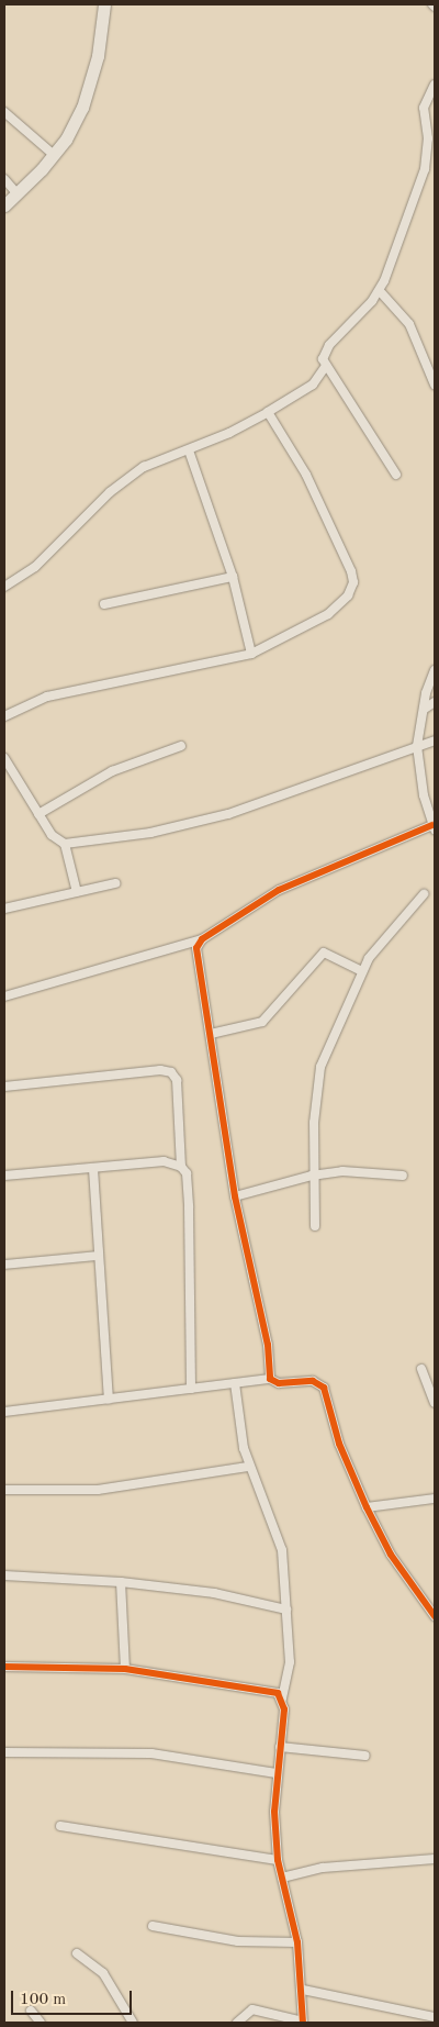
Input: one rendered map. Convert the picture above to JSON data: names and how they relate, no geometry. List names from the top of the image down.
{
  "scale_bar": "100 m"
}
